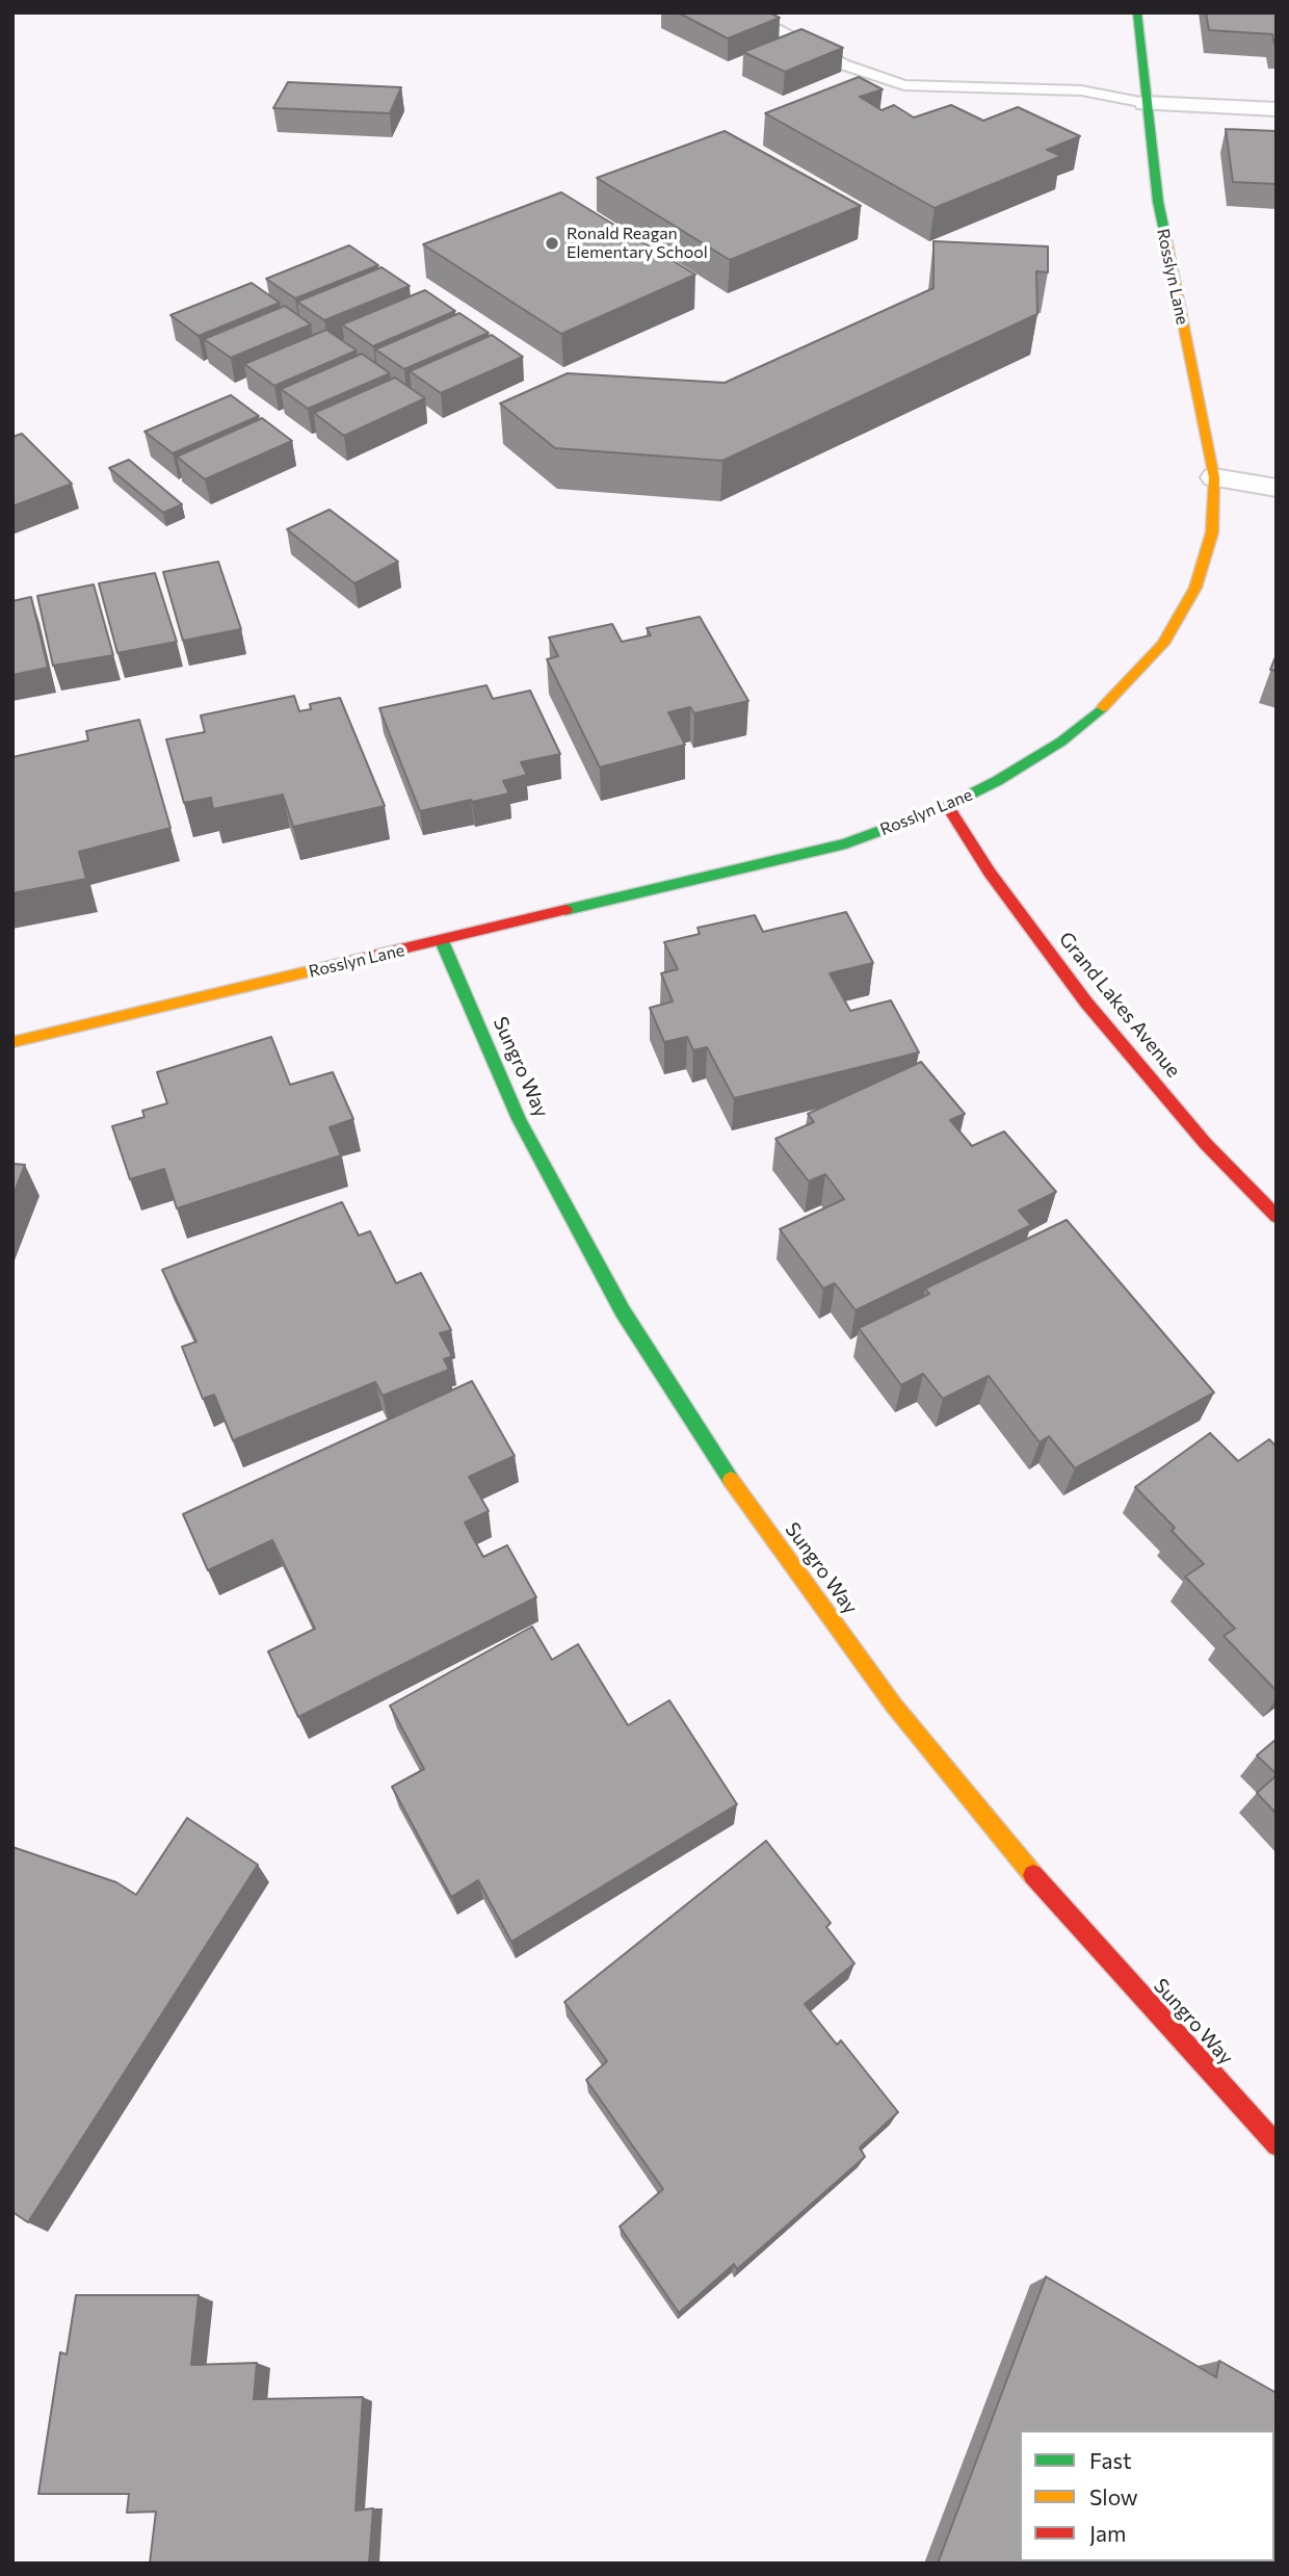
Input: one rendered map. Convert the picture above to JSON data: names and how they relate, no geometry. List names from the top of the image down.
{
  "streets": {
    "street": ["Rosslyn Lane", "Grand Lakes Avenue", "Sungro Way"]
  },
  "crossings": [
    ["Rosslyn Lane", "Grand Lakes Avenue"],
    ["Rosslyn Lane", "Sungro Way"]
  ],
  "places": ["Ronald Reagan Elementary School"],
  "legend": ["Fast", "Slow", "Jam"]
}
